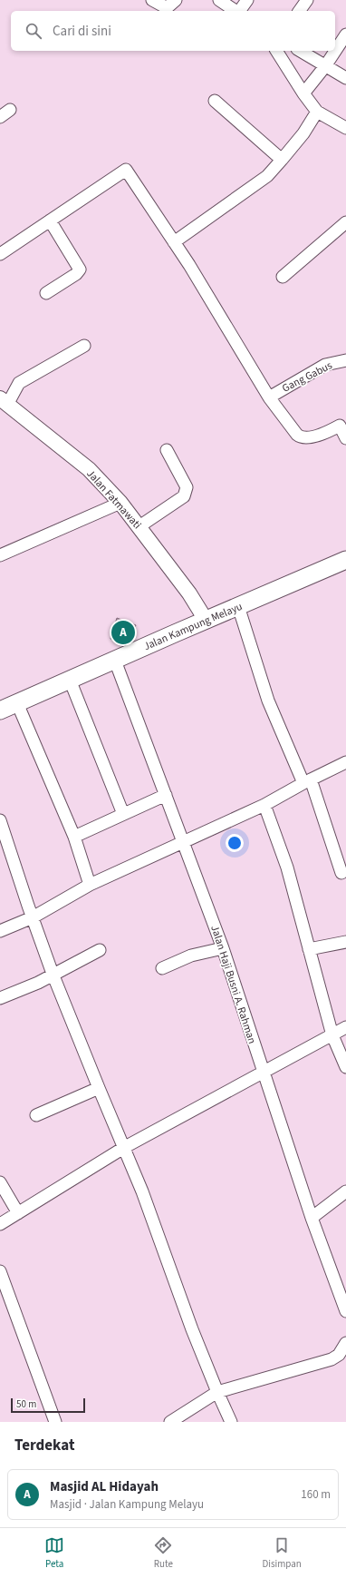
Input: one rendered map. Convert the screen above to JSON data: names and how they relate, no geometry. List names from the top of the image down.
{
  "streets": {
    "main road": ["Jalan Kampung Melayu"],
    "street": ["Gang Gabus", "Jalan Fatmawati", "Jalan Haji Busni A. Rahman"]
  },
  "crossings": [
    ["Jalan Fatmawati", "Jalan Kampung Melayu"],
    ["Jalan Kampung Melayu", "Jalan Haji Busni A. Rahman"]
  ],
  "scale_bar": "50 m",
  "page": {
    "search": "Cari di sini",
    "pins": "A",
    "scale": "50 m",
    "heading": "Terdekat",
    "list": [
      {
        "mark": "A",
        "name": "Masjid AL Hidayah",
        "note": "Masjid · Jalan Kampung Melayu",
        "value": "160 m"
      }
    ],
    "nav": ["Peta", "Rute", "Disimpan"]
  }
}
